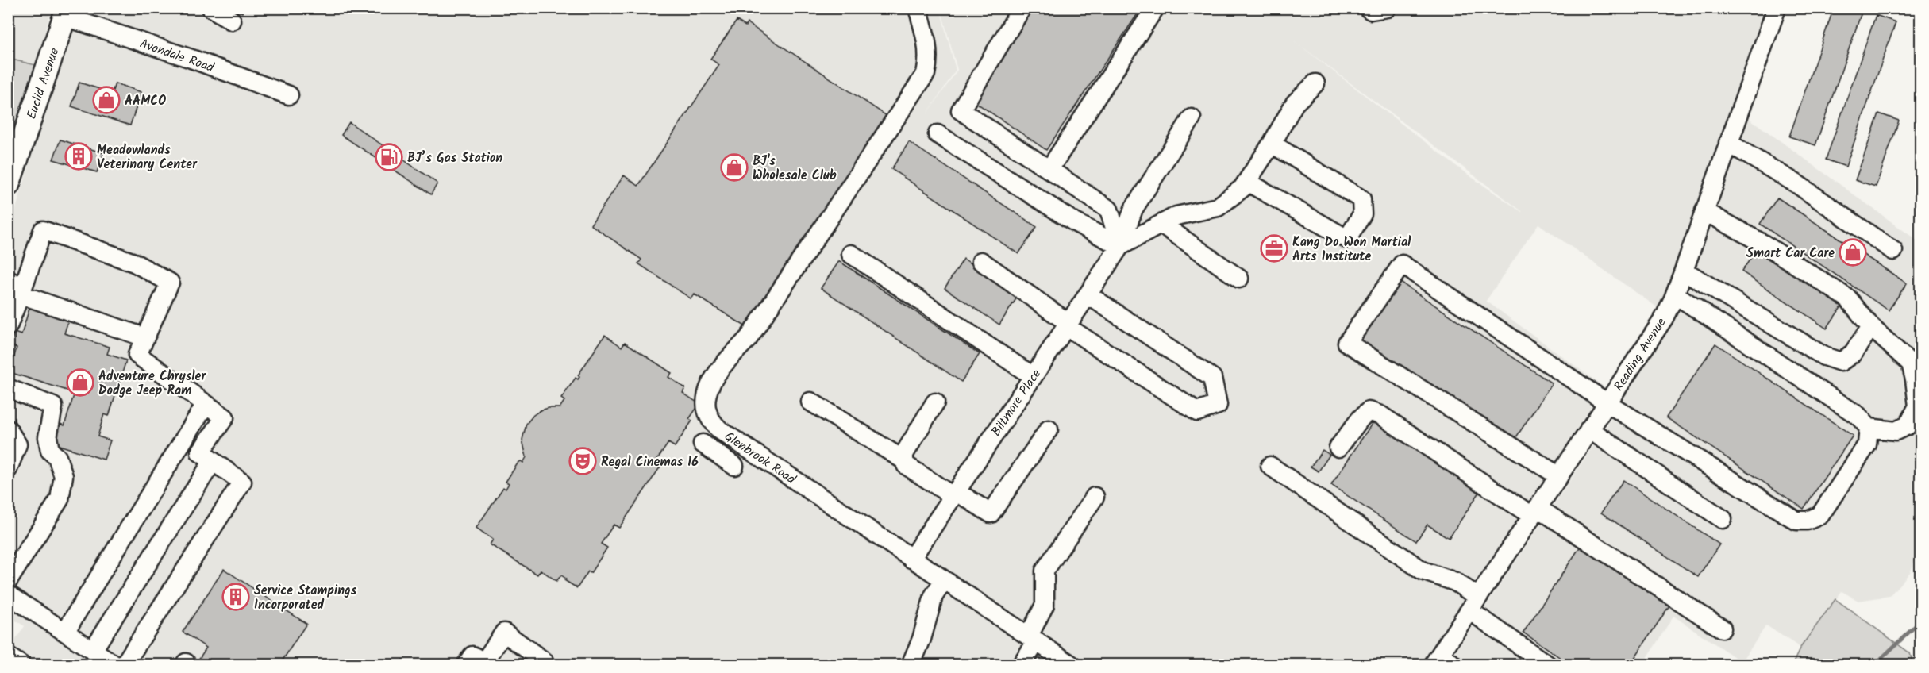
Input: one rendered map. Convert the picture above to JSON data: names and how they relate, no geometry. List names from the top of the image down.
{
  "streets": {
    "main road": ["Euclid Avenue"],
    "street": [
      "Avondale Road",
      "Reading Avenue",
      "Biltmore Place",
      "Glenbrook Road"
    ]
  },
  "crossings": [
    ["Avondale Road", "Euclid Avenue"],
    ["Biltmore Place", "Glenbrook Road"]
  ],
  "places": {
    "shop": [
      "AAMCO",
      "BJ's Wholesale Club",
      "Smart Car Care",
      "Adventure Chrysler Dodge Jeep Ram"
    ],
    "building": ["Meadowlands Veterinary Center", "Service Stampings Incorporated"],
    "fuel station": ["BJ’s Gas Station"],
    "office": ["Kang Do Won Martial Arts Institute"],
    "theatre": ["Regal Cinemas 16"]
  }
}
